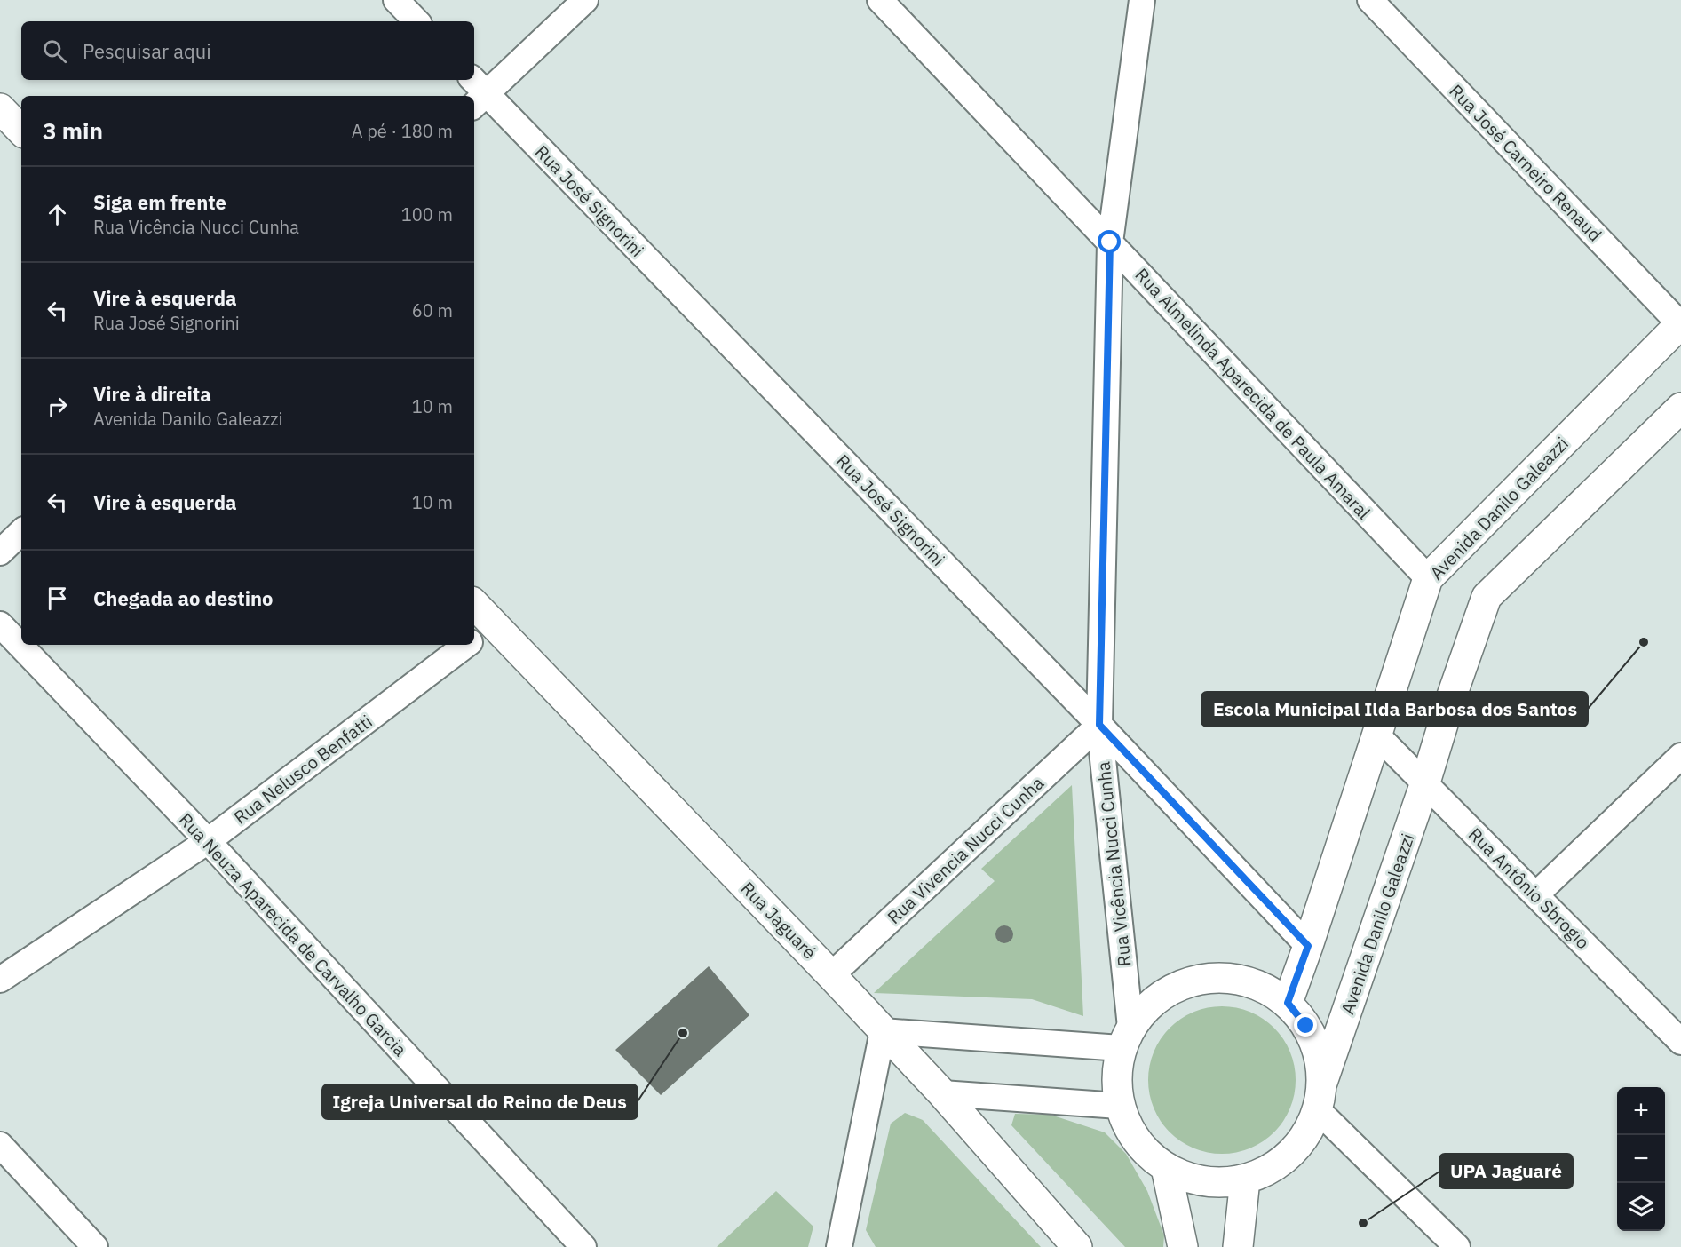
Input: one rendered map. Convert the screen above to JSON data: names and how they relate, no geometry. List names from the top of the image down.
{
  "streets": {
    "main road": ["Avenida Danilo Galeazzi", "Rua Jaguaré"],
    "street": [
      "Rua José Carneiro Renaud",
      "Rua José Signorini",
      "Rua Almelinda Aparecida de Paula Amaral",
      "Rua Nelusco Benfatti",
      "Rua Vivencia Nucci Cunha",
      "Rua Vicência Nucci Cunha",
      "Rua Antônio Sbrogio",
      "Rua Neuza Aparecida de Carvalho Garcia"
    ]
  },
  "crossings": [
    ["Rua José Carneiro Renaud", "Avenida Danilo Galeazzi"],
    ["Rua José Signorini", "Avenida Danilo Galeazzi"],
    ["Rua José Signorini", "Rua Vivencia Nucci Cunha"],
    ["Rua José Signorini", "Rua Vicência Nucci Cunha"],
    ["Rua Almelinda Aparecida de Paula Amaral", "Avenida Danilo Galeazzi"],
    ["Rua Almelinda Aparecida de Paula Amaral", "Rua Vicência Nucci Cunha"],
    ["Avenida Danilo Galeazzi", "Rua Antônio Sbrogio"],
    ["Rua Nelusco Benfatti", "Rua Neuza Aparecida de Carvalho Garcia"],
    ["Rua Vivencia Nucci Cunha", "Rua Vicência Nucci Cunha"],
    ["Rua Vivencia Nucci Cunha", "Rua Jaguaré"]
  ],
  "places": ["Escola Municipal Ilda Barbosa dos Santos", "Igreja Universal do Reino de Deus", "UPA Jaguaré"],
  "page": {
    "search": "Pesquisar aqui",
    "heading": ["3 min", "A pé · 180 m"],
    "list": [
      ["Siga em frente", "Rua Vicência Nucci Cunha", "100 m"],
      ["Vire à esquerda", "Rua José Signorini", "60 m"],
      ["Vire à direita", "Avenida Danilo Galeazzi", "10 m"],
      ["Vire à esquerda", "10 m"],
      "Chegada ao destino"
    ],
    "map_buttons": ["+", "−"]
  }
}
